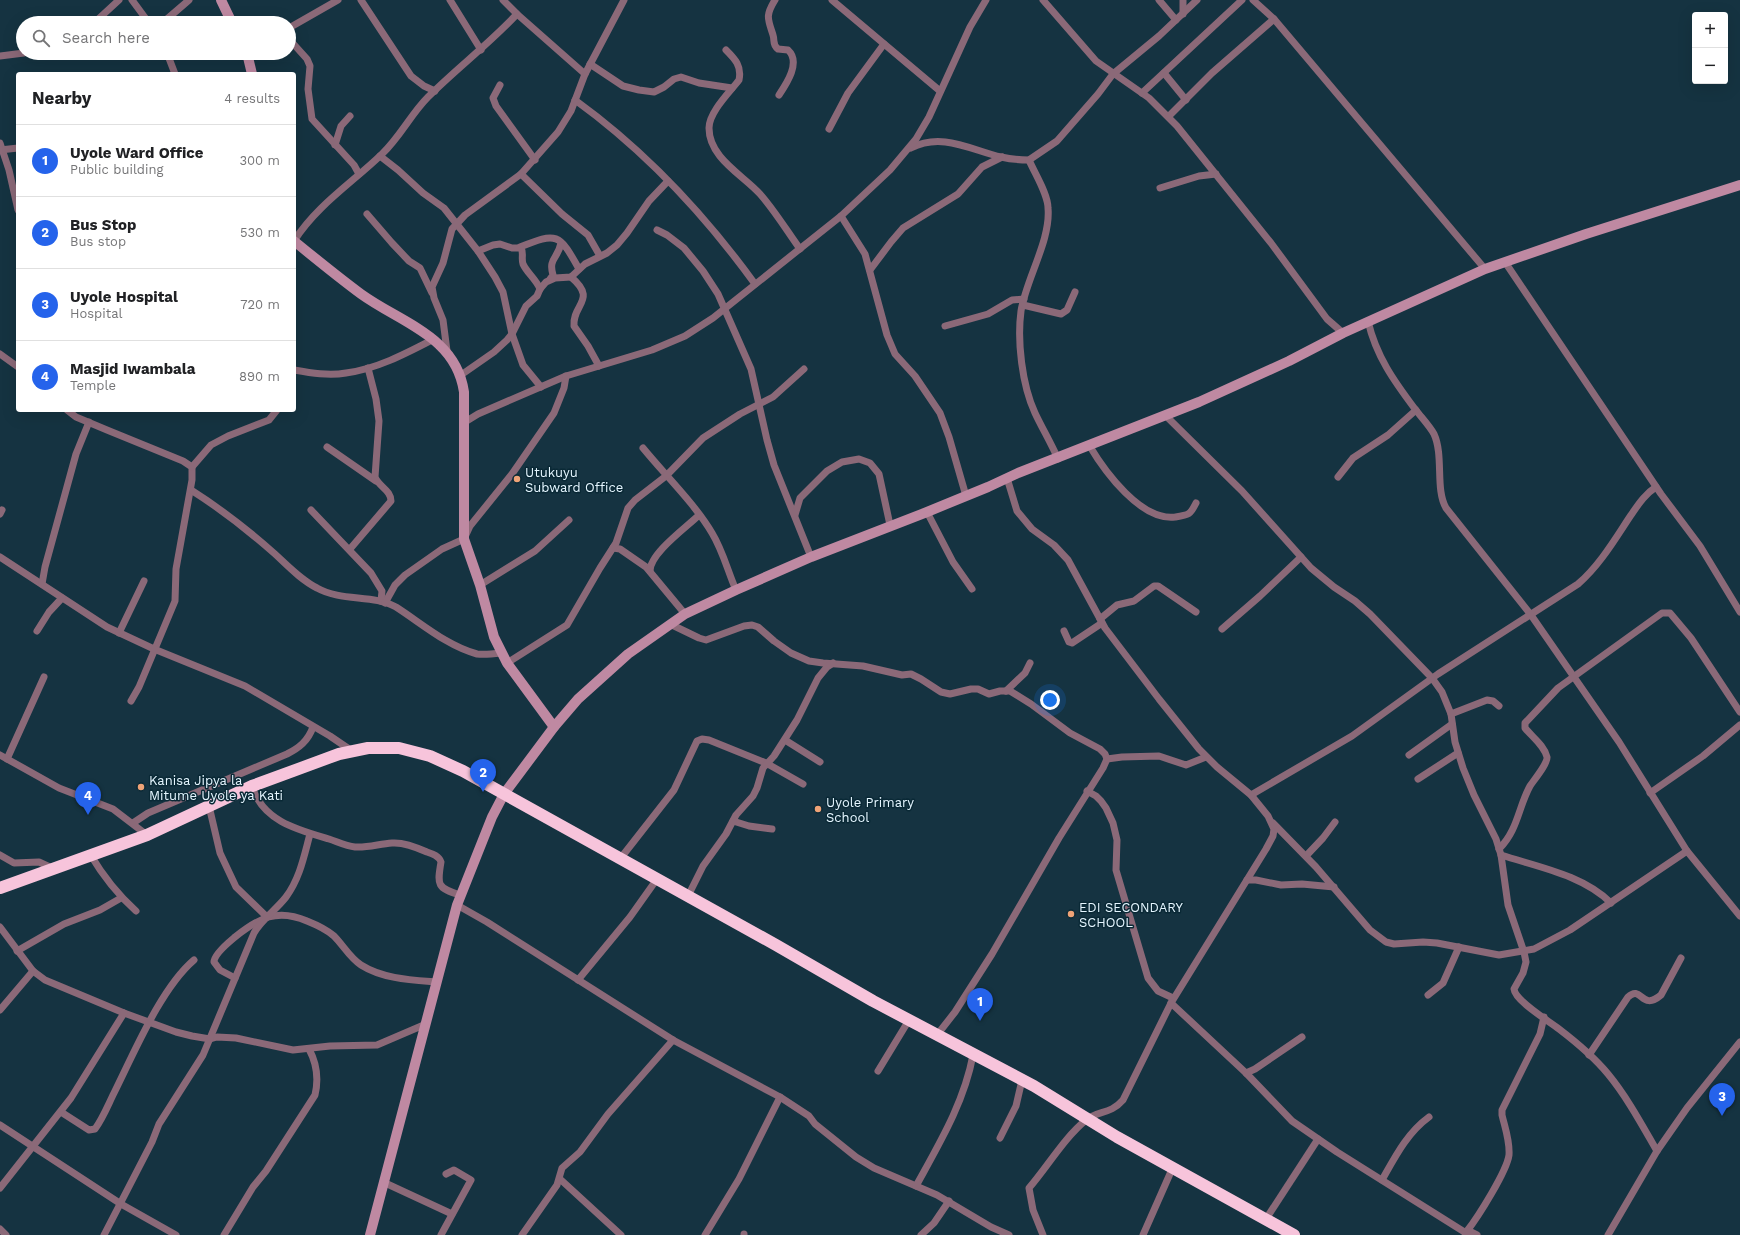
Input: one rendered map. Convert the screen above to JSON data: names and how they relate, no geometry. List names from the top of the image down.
{
  "places": [
    "Utukuyu Subward Office",
    "Kanisa Jipya la Mitume Uyole ya Kati",
    "Uyole Primary School",
    "EDI SECONDARY SCHOOL"
  ],
  "page": {
    "map_buttons": ["+", "−"],
    "search": "Search here",
    "heading": ["Nearby", "4 results"],
    "list": [
      {
        "mark": "1",
        "name": "Uyole Ward Office",
        "note": "Public building",
        "value": "300 m"
      },
      {
        "mark": "2",
        "name": "Bus Stop",
        "note": "Bus stop",
        "value": "530 m"
      },
      {
        "mark": "3",
        "name": "Uyole Hospital",
        "note": "Hospital",
        "value": "720 m"
      },
      {
        "mark": "4",
        "name": "Masjid Iwambala",
        "note": "Temple",
        "value": "890 m"
      }
    ],
    "pins": [
      "2",
      "4",
      "1",
      "3"
    ]
  }
}
